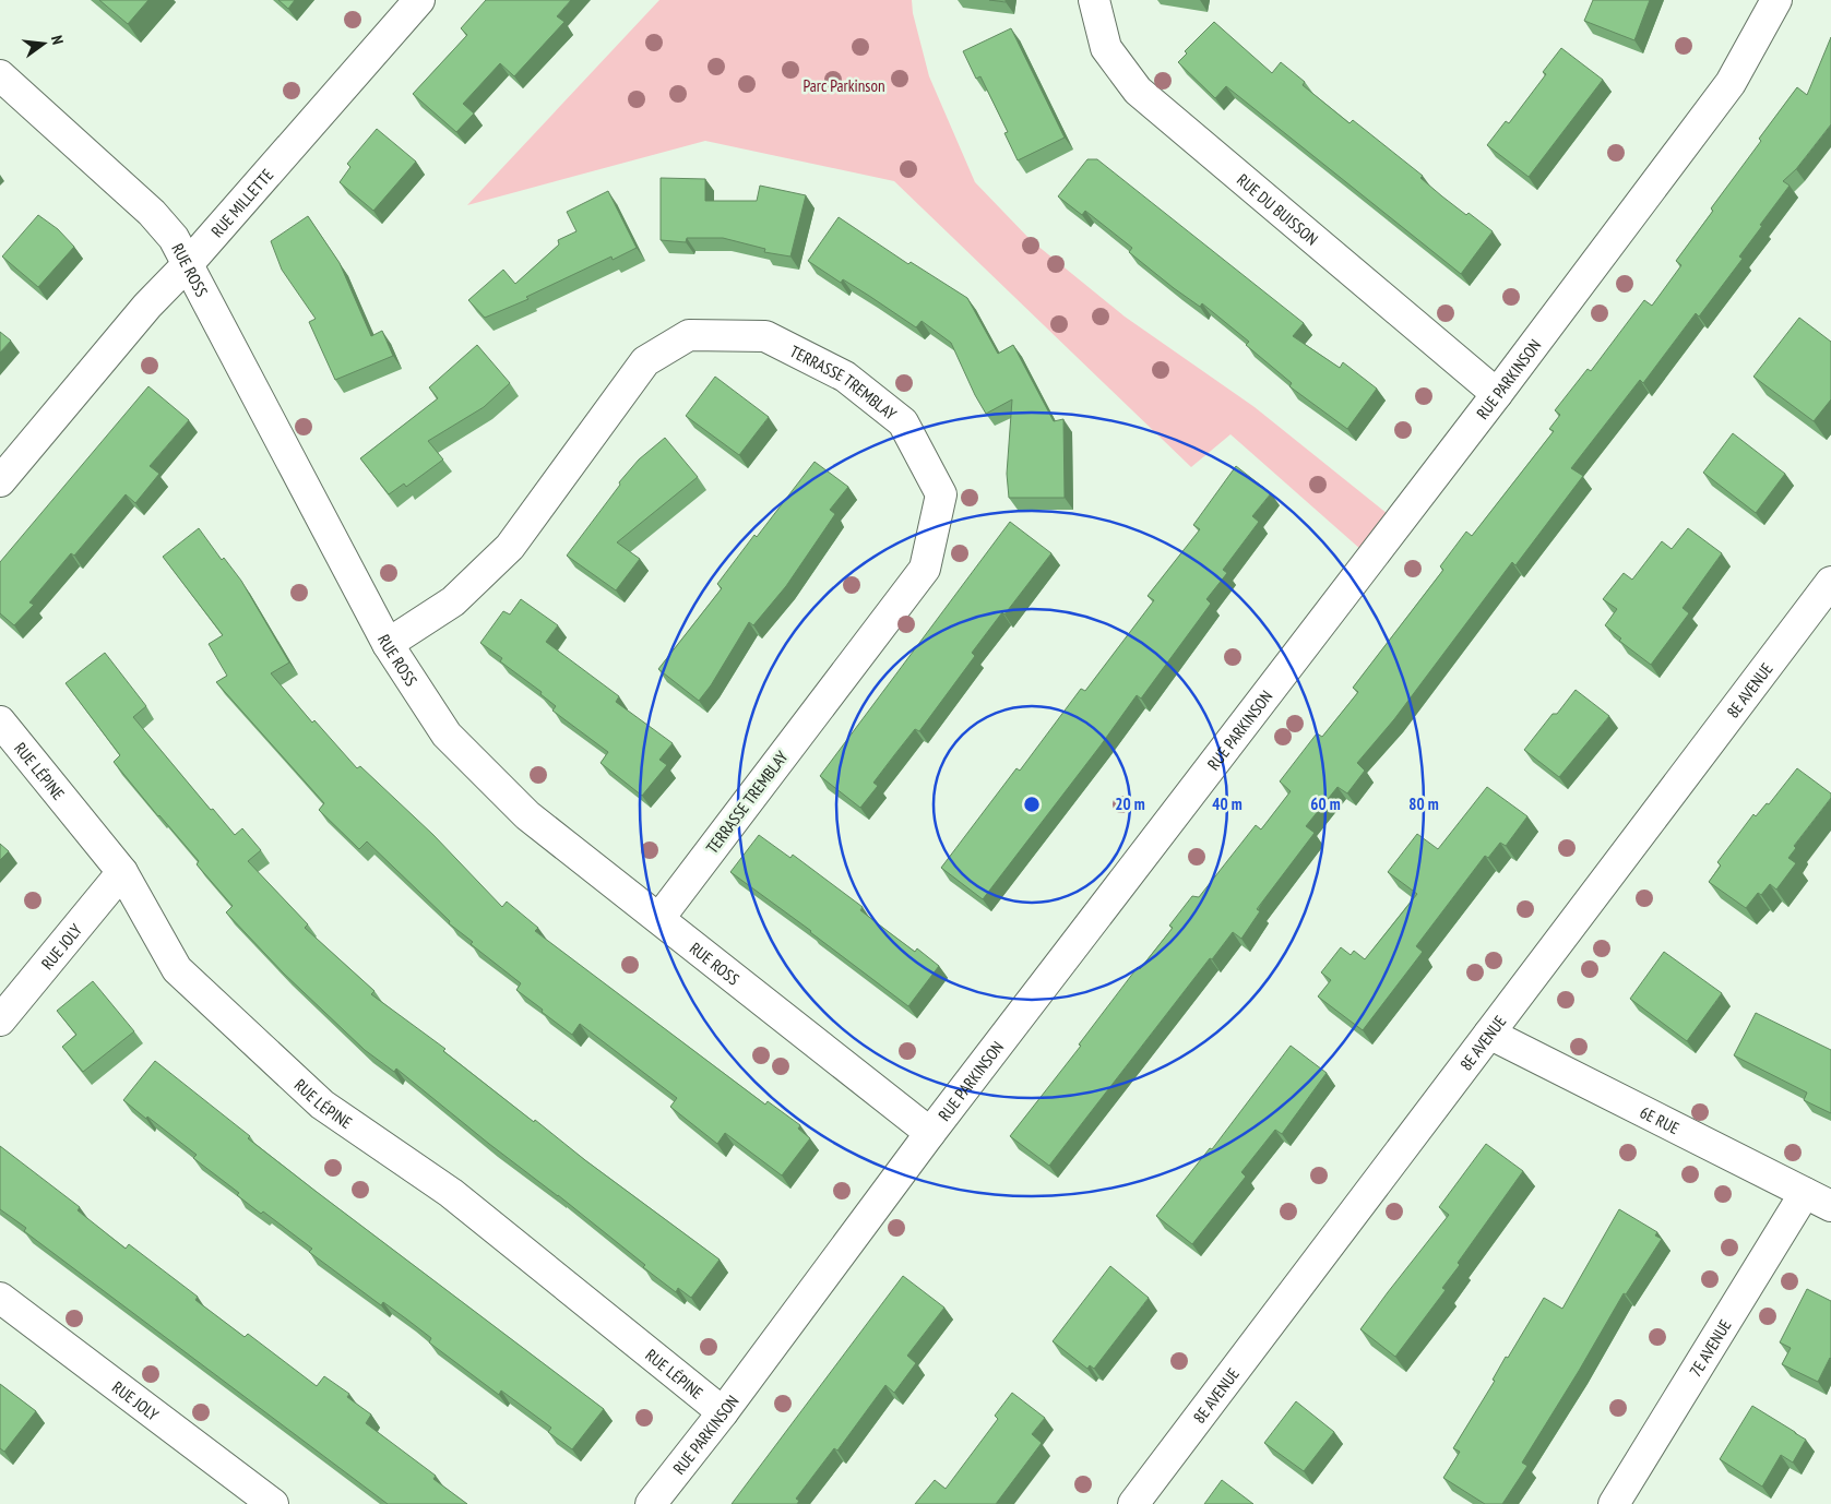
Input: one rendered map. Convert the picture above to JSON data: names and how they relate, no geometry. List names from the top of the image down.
{
  "streets": {
    "street": [
      "RUE MILLETTE",
      "RUE DU BUISSON",
      "RUE ROSS",
      "RUE PARKINSON",
      "TERRASSE TREMBLAY",
      "8E AVENUE",
      "RUE LÉPINE",
      "RUE JOLY",
      "6E RUE",
      "7E AVENUE"
    ]
  },
  "crossings": [
    ["RUE MILLETTE", "RUE ROSS"],
    ["RUE DU BUISSON", "RUE PARKINSON"],
    ["RUE ROSS", "RUE PARKINSON"],
    ["RUE ROSS", "TERRASSE TREMBLAY"],
    ["RUE PARKINSON", "RUE LÉPINE"],
    ["8E AVENUE", "6E RUE"],
    ["RUE LÉPINE", "RUE JOLY"],
    ["6E RUE", "7E AVENUE"]
  ],
  "parks": ["Parc Parkinson"],
  "north": "right",
  "rings": [
    "20 m",
    "40 m",
    "60 m",
    "80 m"
  ]
}
